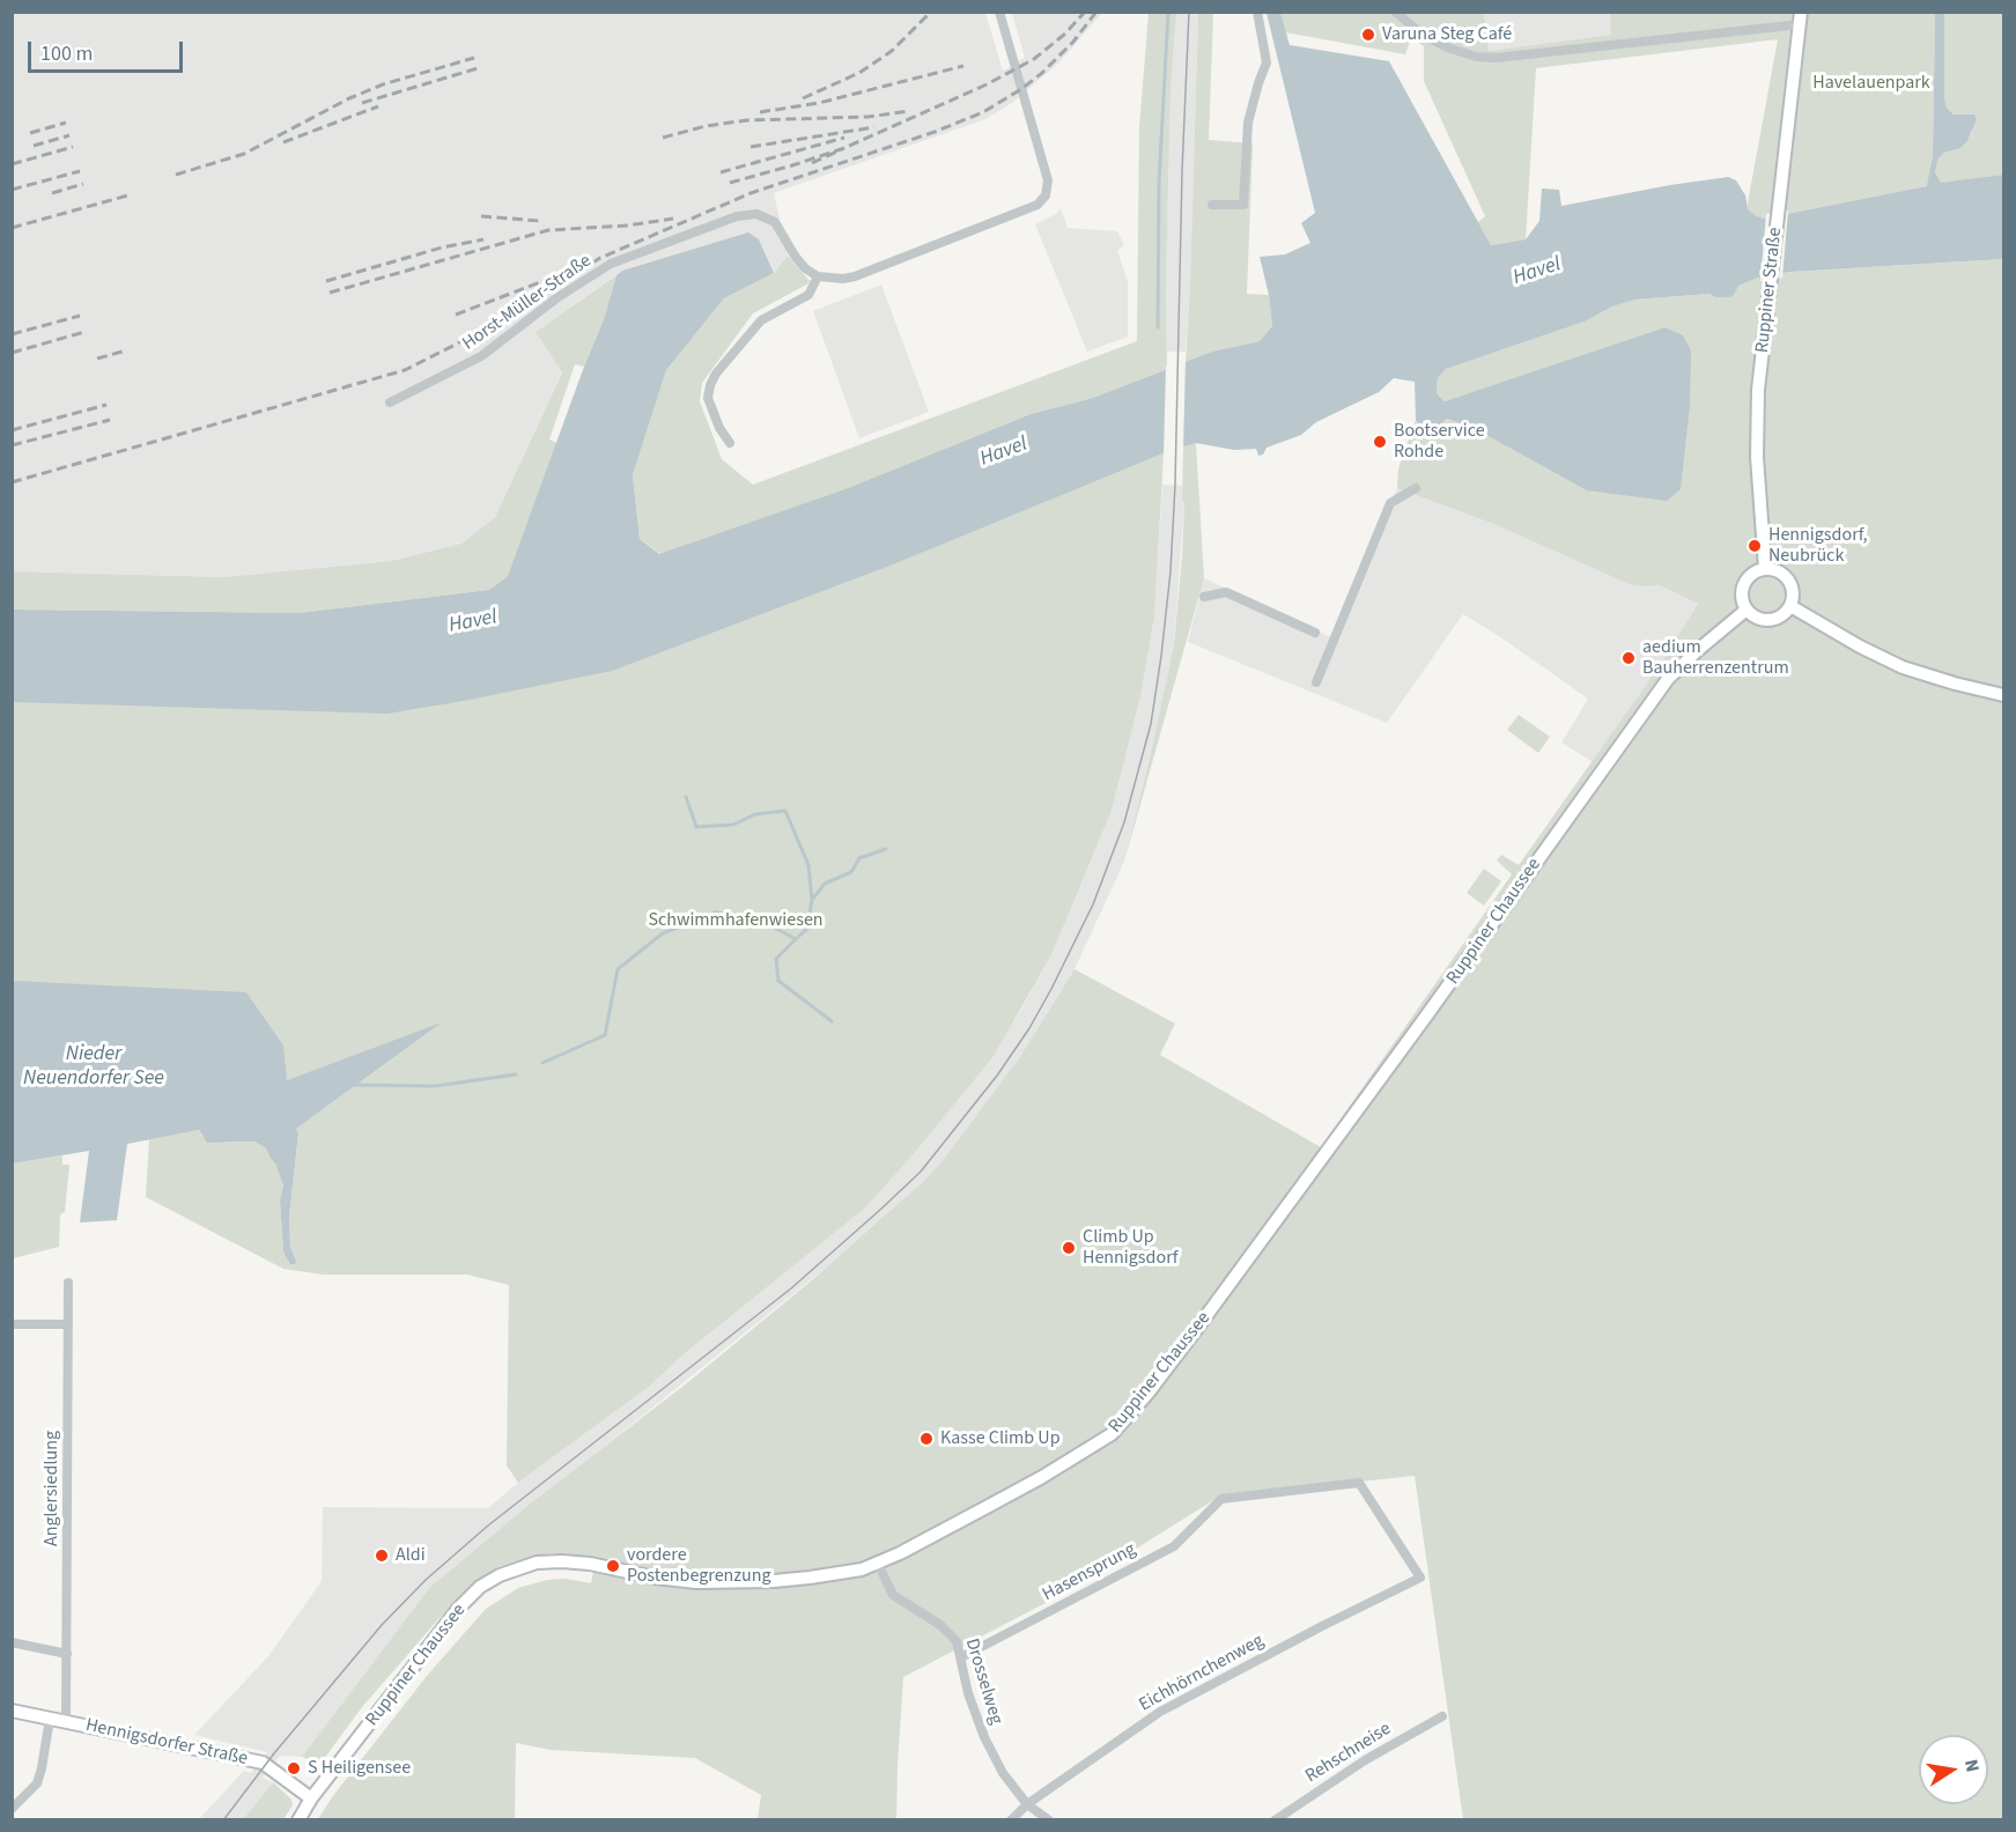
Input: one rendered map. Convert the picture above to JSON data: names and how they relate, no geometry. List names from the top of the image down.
{
  "streets": {
    "main road": ["Ruppiner Straße", "Ruppiner Chaussee", "Hennigsdorfer Straße"],
    "street": [
      "Horst-Müller-Straße",
      "Anglersiedlung",
      "Hasensprung",
      "Eichhörnchenweg",
      "Drosselweg",
      "Rehschneise"
    ]
  },
  "crossings": [
    ["Ruppiner Straße", "Ruppiner Chaussee"],
    ["Ruppiner Chaussee", "Drosselweg"],
    ["Ruppiner Chaussee", "Hennigsdorfer Straße"],
    ["Anglersiedlung", "Hennigsdorfer Straße"],
    ["Hasensprung", "Eichhörnchenweg"],
    ["Hasensprung", "Drosselweg"],
    ["Eichhörnchenweg", "Drosselweg"]
  ],
  "water": ["Havel", "Nieder Neuendorfer See"],
  "parks": ["Havelauenpark", "Schwimmhafenwiesen"],
  "places": [
    "Varuna Steg Café",
    "Bootservice Rohde",
    "Hennigsdorf, Neubrück",
    "aedium Bauherrenzentrum",
    "Climb Up Hennigsdorf",
    "Kasse Climb Up",
    "Aldi",
    "vordere Postenbegrenzung",
    "S Heiligensee"
  ],
  "scale_bar": "100 m",
  "north": "right"
}
